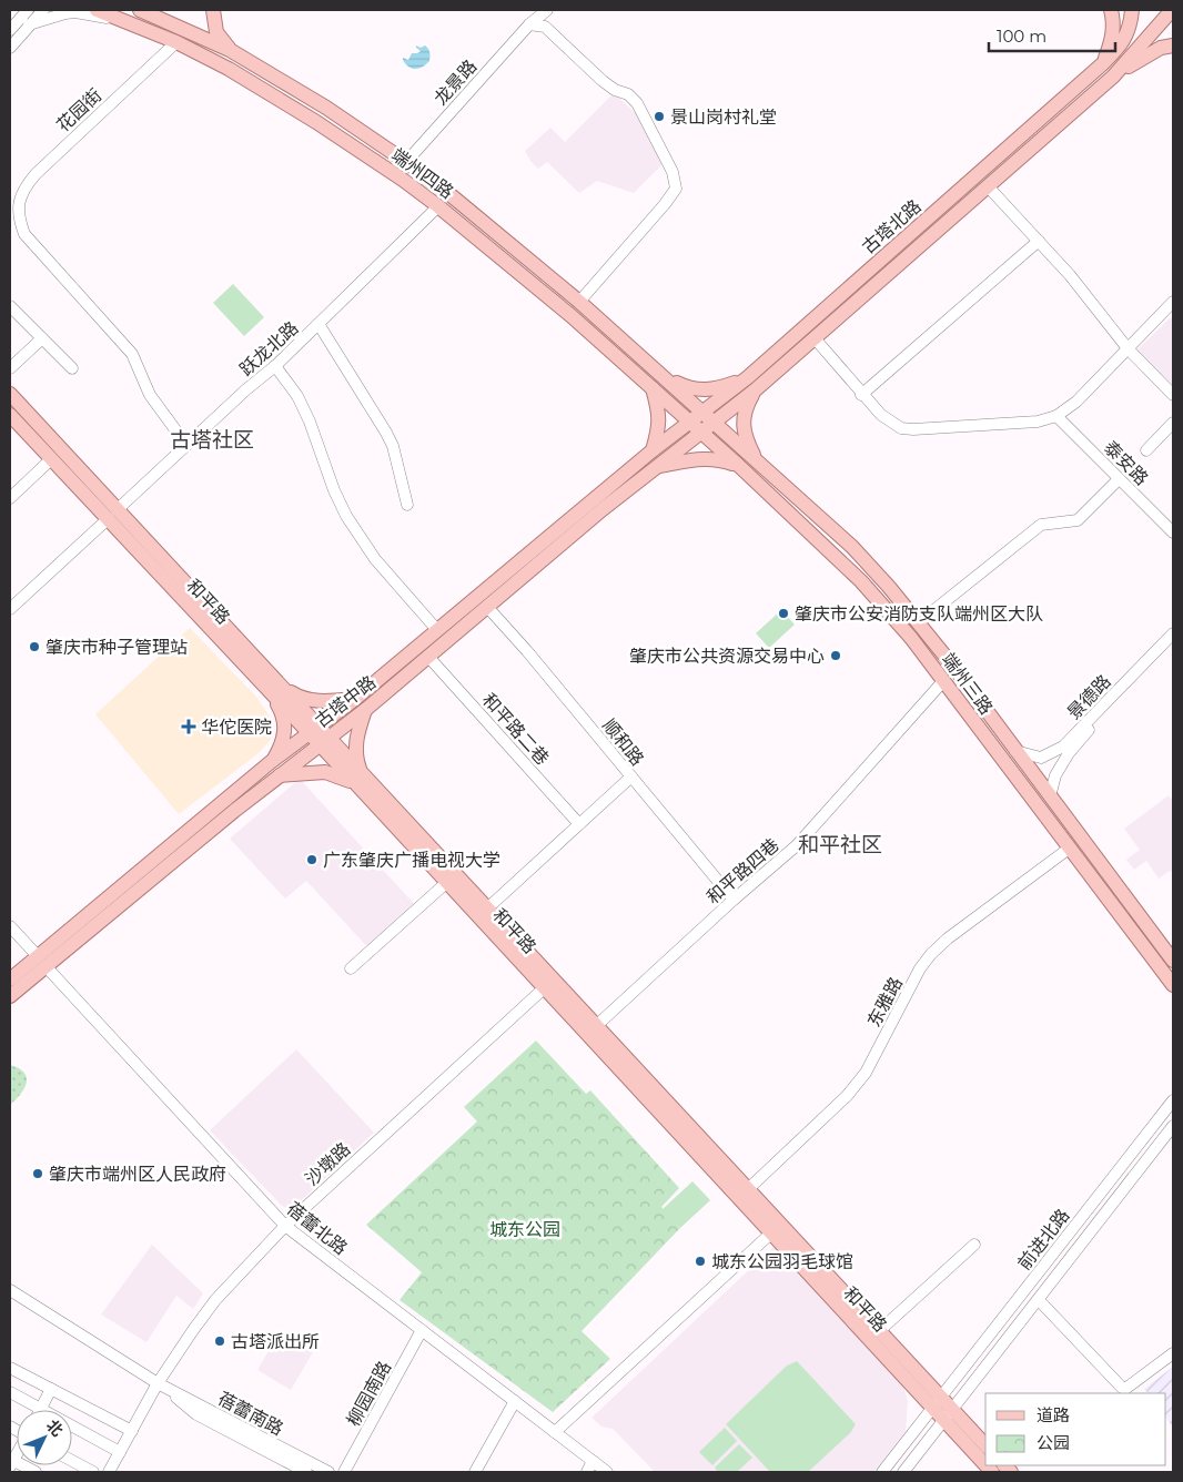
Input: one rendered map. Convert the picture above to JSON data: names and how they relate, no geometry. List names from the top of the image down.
{
  "streets": {
    "main road": [
      "端州四路",
      "古塔北路",
      "和平路",
      "端州三路",
      "古塔中路"
    ],
    "street": [
      "龙景路",
      "花园街",
      "跃龙北路",
      "泰安路",
      "景德路",
      "和平路二巷",
      "顺和路",
      "和平路四巷",
      "东雅路",
      "沙墩路",
      "蓓蕾北路",
      "前进北路",
      "柳园南路",
      "蓓蕾南路"
    ]
  },
  "crossings": [
    ["龙景路", "端州四路"],
    ["花园街", "端州四路"],
    ["花园街", "跃龙北路"],
    ["端州四路", "古塔北路"],
    ["端州四路", "跃龙北路"],
    ["端州四路", "端州三路"],
    ["端州四路", "古塔中路"],
    ["古塔北路", "端州三路"],
    ["古塔北路", "古塔中路"],
    ["跃龙北路", "和平路"],
    ["和平路", "古塔中路"],
    ["和平路", "和平路四巷"],
    ["和平路", "东雅路"],
    ["和平路", "沙墩路"],
    ["和平路", "前进北路"],
    ["端州三路", "景德路"],
    ["端州三路", "古塔中路"],
    ["端州三路", "和平路四巷"],
    ["端州三路", "东雅路"],
    ["古塔中路", "和平路二巷"],
    ["古塔中路", "顺和路"],
    ["古塔中路", "蓓蕾北路"],
    ["顺和路", "和平路四巷"],
    ["沙墩路", "蓓蕾北路"],
    ["沙墩路", "蓓蕾南路"],
    ["蓓蕾北路", "柳园南路"]
  ],
  "districts": ["古塔社区", "和平社区"],
  "parks": ["城东公园"],
  "places": {
    "other": [
      "景山岗村礼堂",
      "肇庆市公安消防支队端州区大队",
      "肇庆市种子管理站",
      "肇庆市公共资源交易中心",
      "广东肇庆广播电视大学",
      "肇庆市端州区人民政府",
      "城东公园羽毛球馆",
      "古塔派出所"
    ],
    "health": ["华佗医院"]
  },
  "legend": ["道路", "公园"],
  "scale_bar": "100 m",
  "north": "top right"
}
